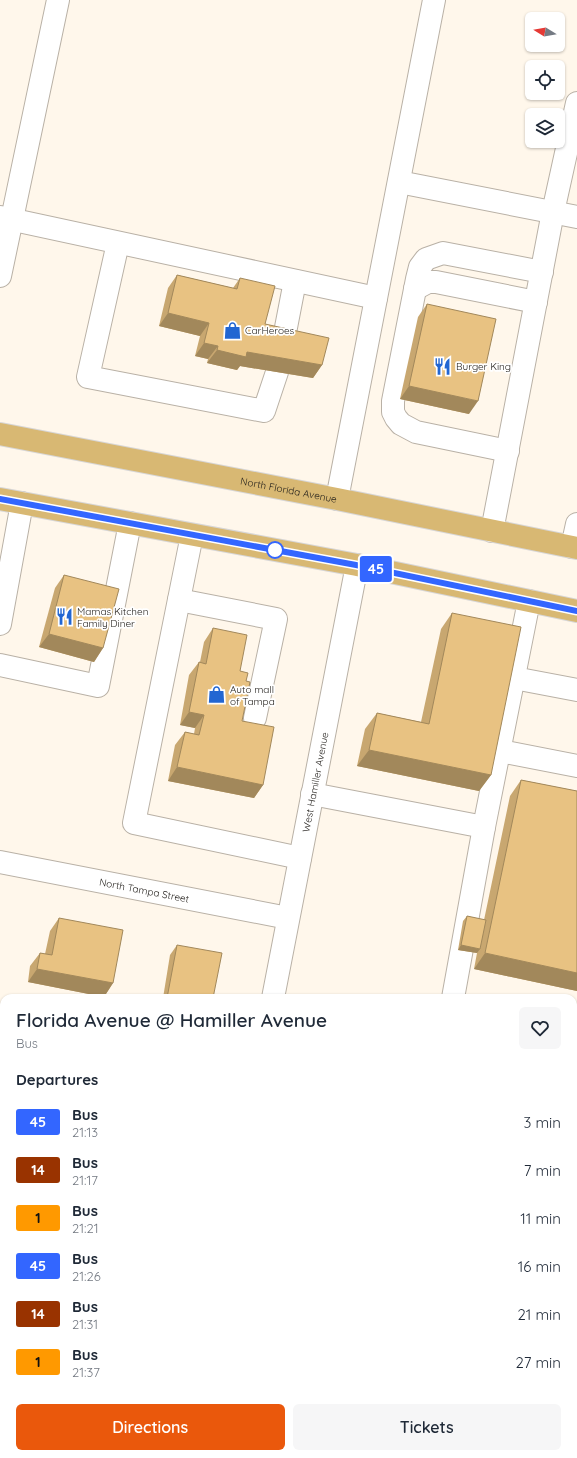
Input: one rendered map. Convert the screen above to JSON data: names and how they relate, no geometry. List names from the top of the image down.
{
  "streets": {
    "main road": ["North Florida Avenue"],
    "street": ["West Hamiller Avenue", "North Tampa Street"]
  },
  "crossings": [
    ["West Hamiller Avenue", "North Tampa Street"]
  ],
  "places": {
    "shop": ["CarHeroes", "Auto mall of Tampa"],
    "restaurant": ["Burger King", "Mamas Kitchen Family Diner"]
  },
  "lines": ["bus line 45"],
  "north": "left",
  "page": {
    "on_map": "45",
    "heading": [
      ["Florida Avenue @ Hamiller Avenue", "Bus"],
      "Departures"
    ],
    "list": [
      {
        "mark": "45",
        "name": "Bus",
        "note": "21:13",
        "value": "3 min"
      },
      {
        "mark": "14",
        "name": "Bus",
        "note": "21:17",
        "value": "7 min"
      },
      {
        "mark": "1",
        "name": "Bus",
        "note": "21:21",
        "value": "11 min"
      },
      {
        "mark": "45",
        "name": "Bus",
        "note": "21:26",
        "value": "16 min"
      },
      {
        "mark": "14",
        "name": "Bus",
        "note": "21:31",
        "value": "21 min"
      },
      {
        "mark": "1",
        "name": "Bus",
        "note": "21:37",
        "value": "27 min"
      }
    ],
    "buttons": ["Directions", "Tickets"]
  }
}
